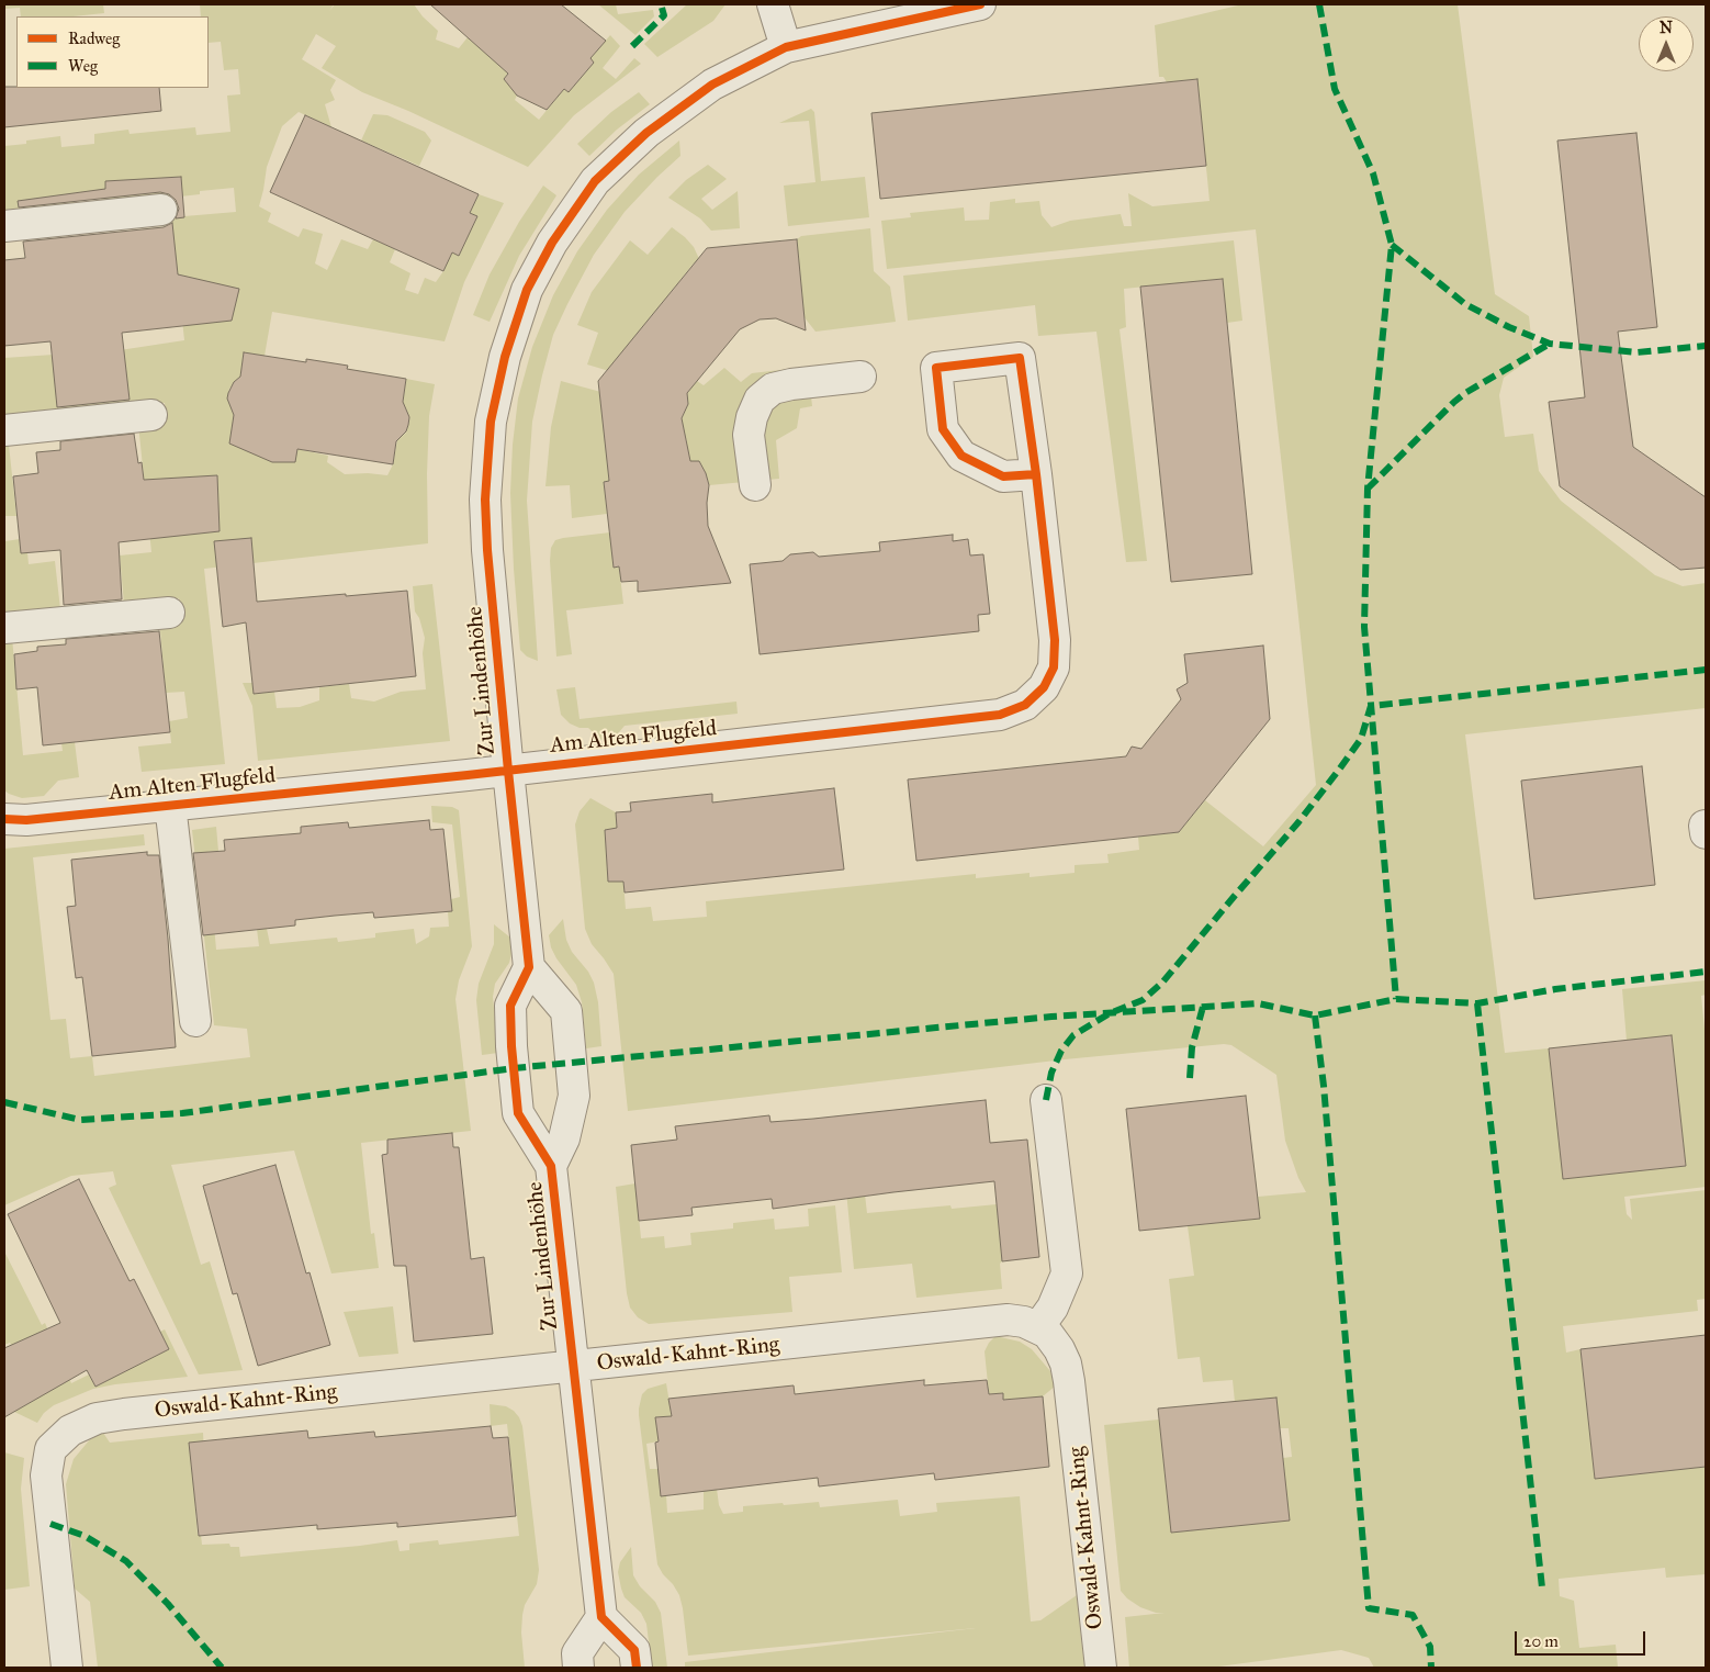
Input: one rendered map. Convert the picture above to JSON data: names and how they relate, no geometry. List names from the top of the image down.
{
  "streets": {
    "street": ["Zur Lindenhöhe", "Am Alten Flugfeld", "Oswald-Kahnt-Ring"]
  },
  "crossings": [
    ["Zur Lindenhöhe", "Am Alten Flugfeld"],
    ["Zur Lindenhöhe", "Oswald-Kahnt-Ring"]
  ],
  "legend": ["Radweg", "Weg"],
  "scale_bar": "20 m",
  "north": "top"
}
